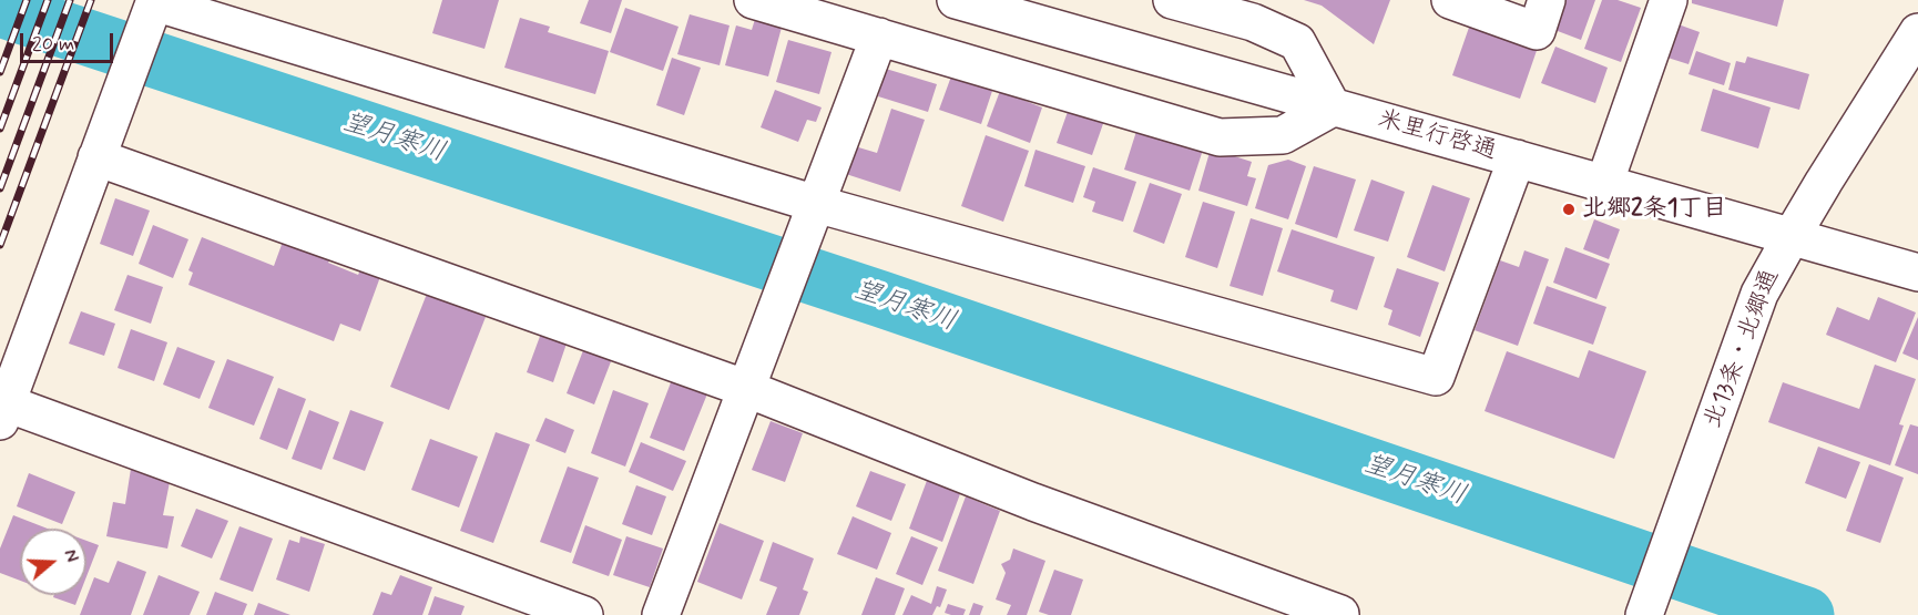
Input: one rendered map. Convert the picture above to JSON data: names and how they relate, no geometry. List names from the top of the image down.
{
  "streets": {
    "street": ["米里行啓通", "北13条・北郷通"]
  },
  "crossings": [
    ["米里行啓通", "北13条・北郷通"]
  ],
  "water": ["望月寒川"],
  "places": ["北郷2条1丁目"],
  "scale_bar": "20 m",
  "north": "right"
}
